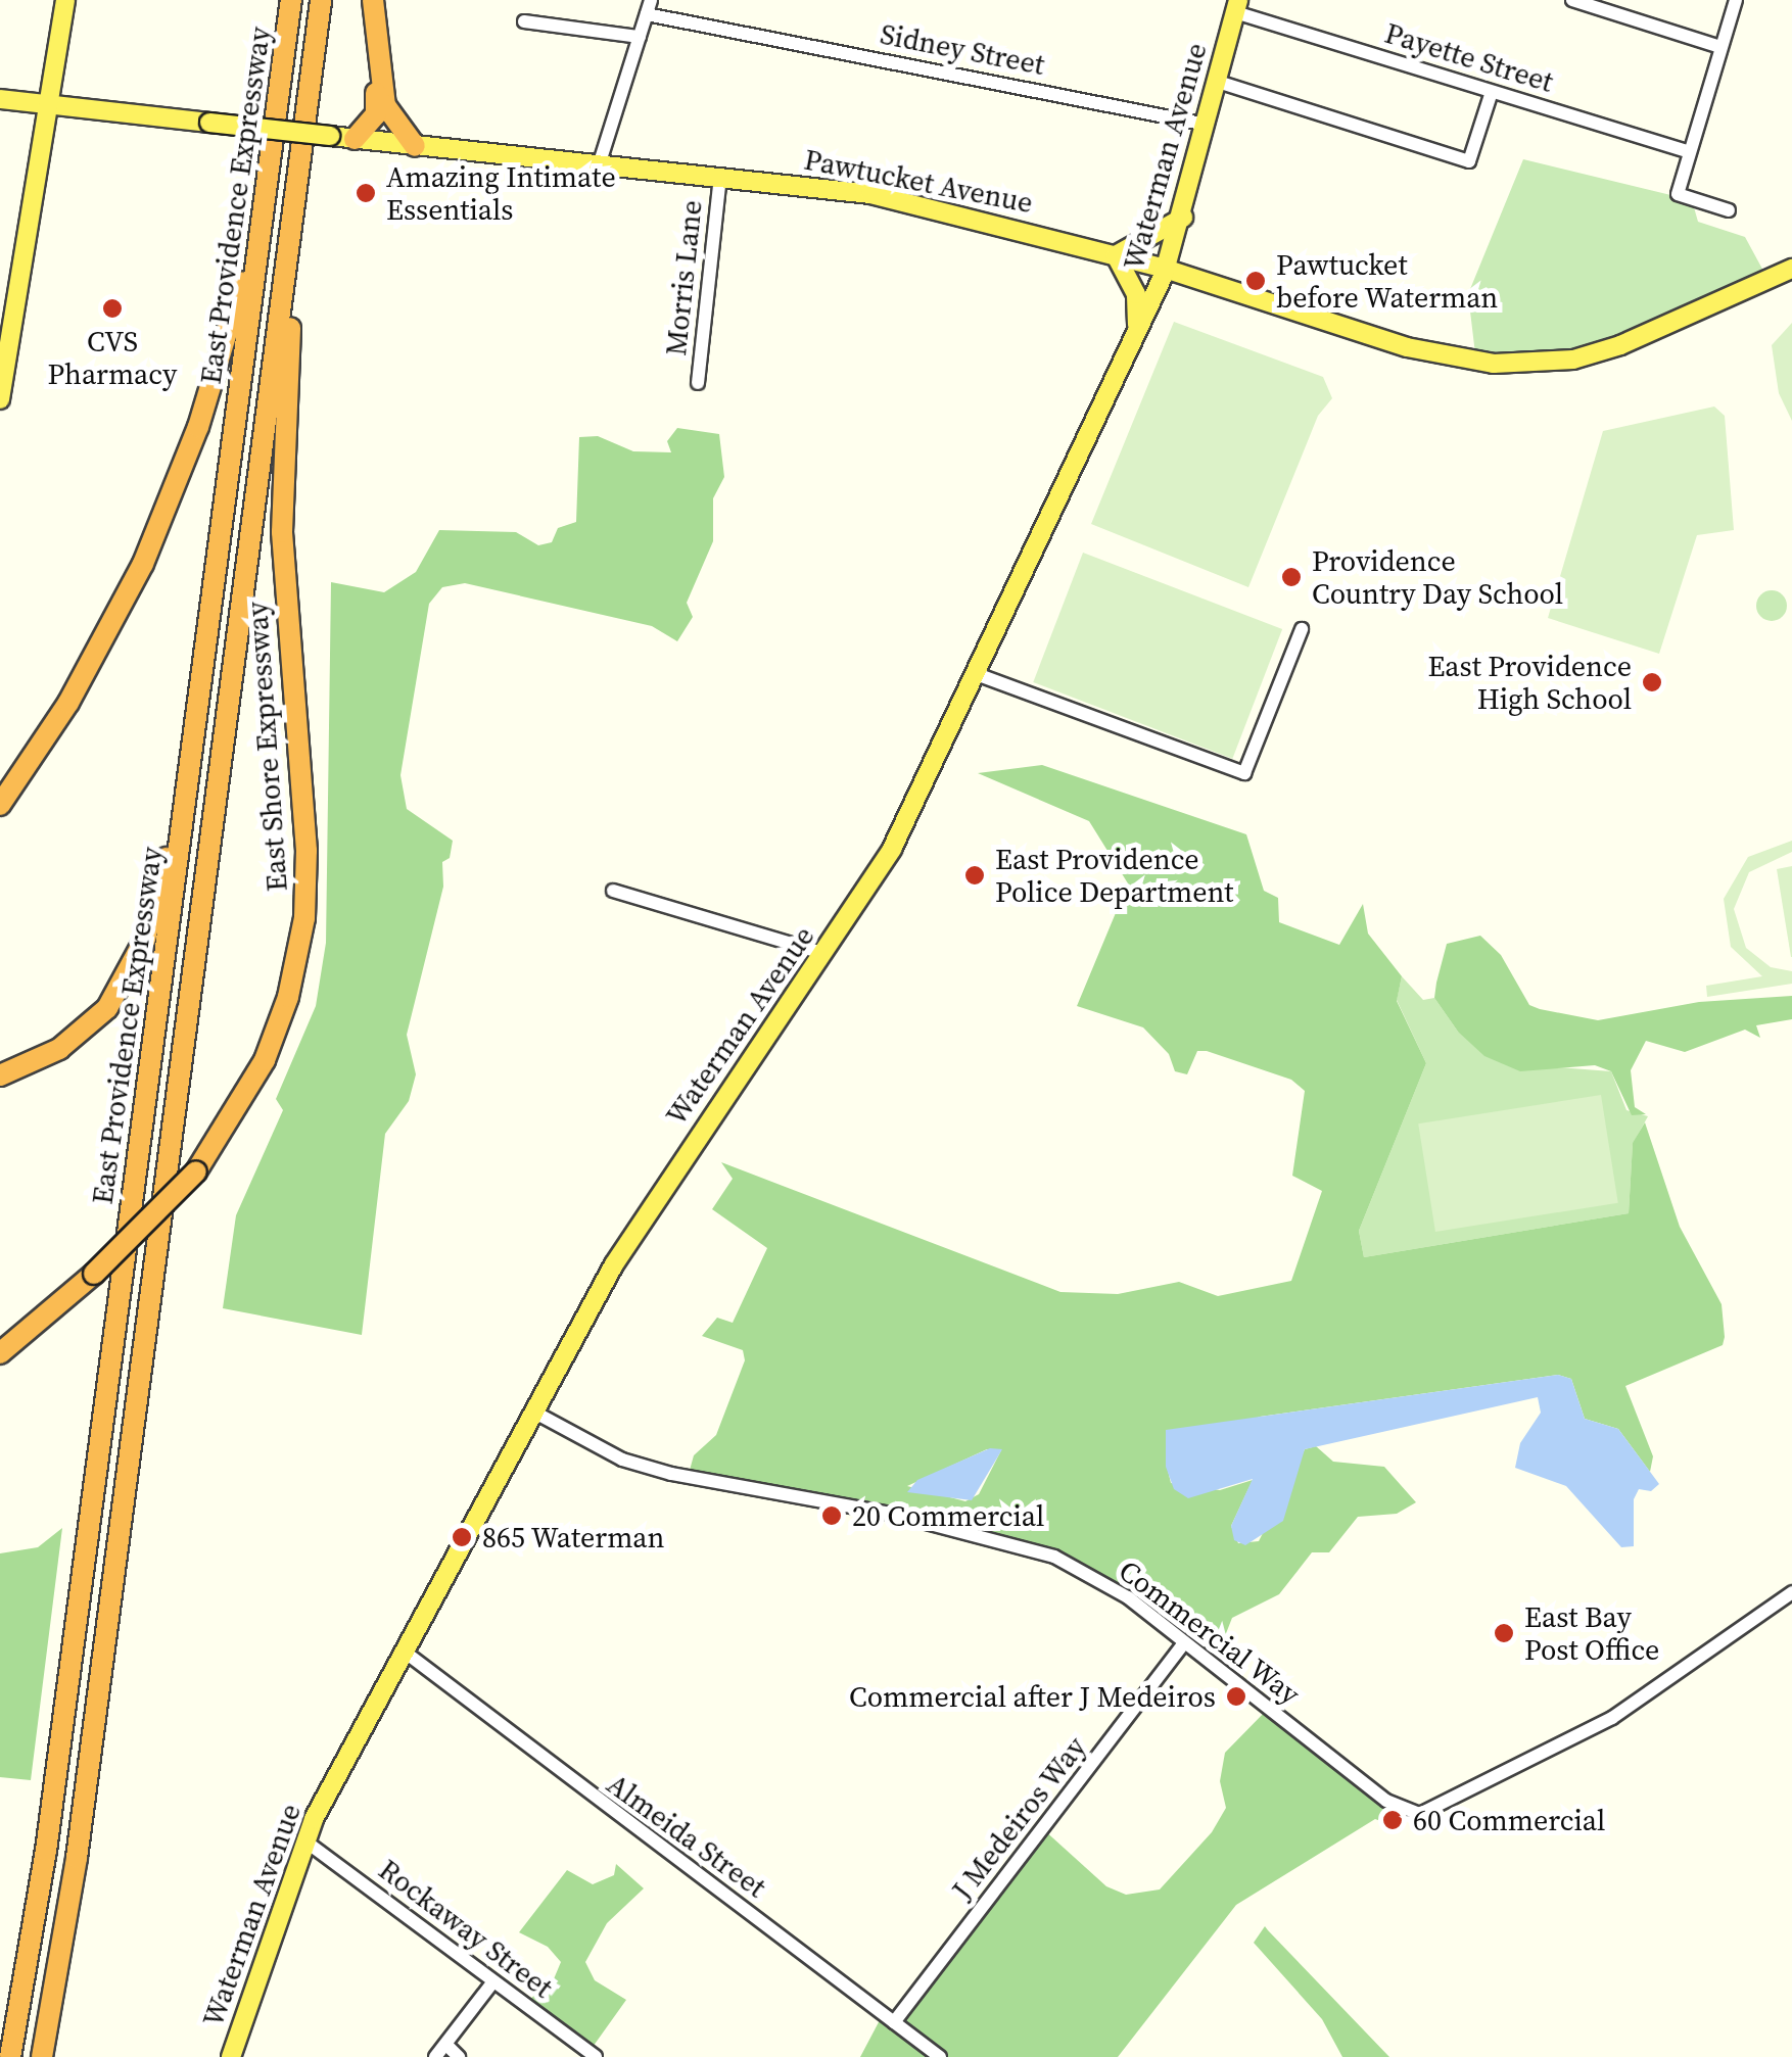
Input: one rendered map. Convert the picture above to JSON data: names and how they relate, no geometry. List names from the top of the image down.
{
  "streets": {
    "highway": ["East Providence Expressway", "East Shore Expressway"],
    "main road": ["Waterman Avenue", "Pawtucket Avenue"],
    "street": [
      "Sidney Street",
      "Payette Street",
      "Morris Lane",
      "Commercial Way",
      "J Medeiros Way",
      "Almeida Street",
      "Rockaway Street"
    ]
  },
  "crossings": [
    ["Sidney Street", "Waterman Avenue"],
    ["Payette Street", "Waterman Avenue"],
    ["Waterman Avenue", "Pawtucket Avenue"],
    ["Waterman Avenue", "Commercial Way"],
    ["Waterman Avenue", "Almeida Street"],
    ["Waterman Avenue", "Rockaway Street"],
    ["Pawtucket Avenue", "Morris Lane"],
    ["East Providence Expressway", "East Shore Expressway"],
    ["Commercial Way", "J Medeiros Way"],
    ["J Medeiros Way", "Almeida Street"]
  ],
  "places": [
    "Amazing Intimate Essentials",
    "Pawtucket before Waterman",
    "CVS Pharmacy",
    "Providence Country Day School",
    "East Providence High School",
    "East Providence Police Department",
    "20 Commercial",
    "865 Waterman",
    "East Bay Post Office",
    "Commercial after J Medeiros",
    "60 Commercial"
  ]
}
